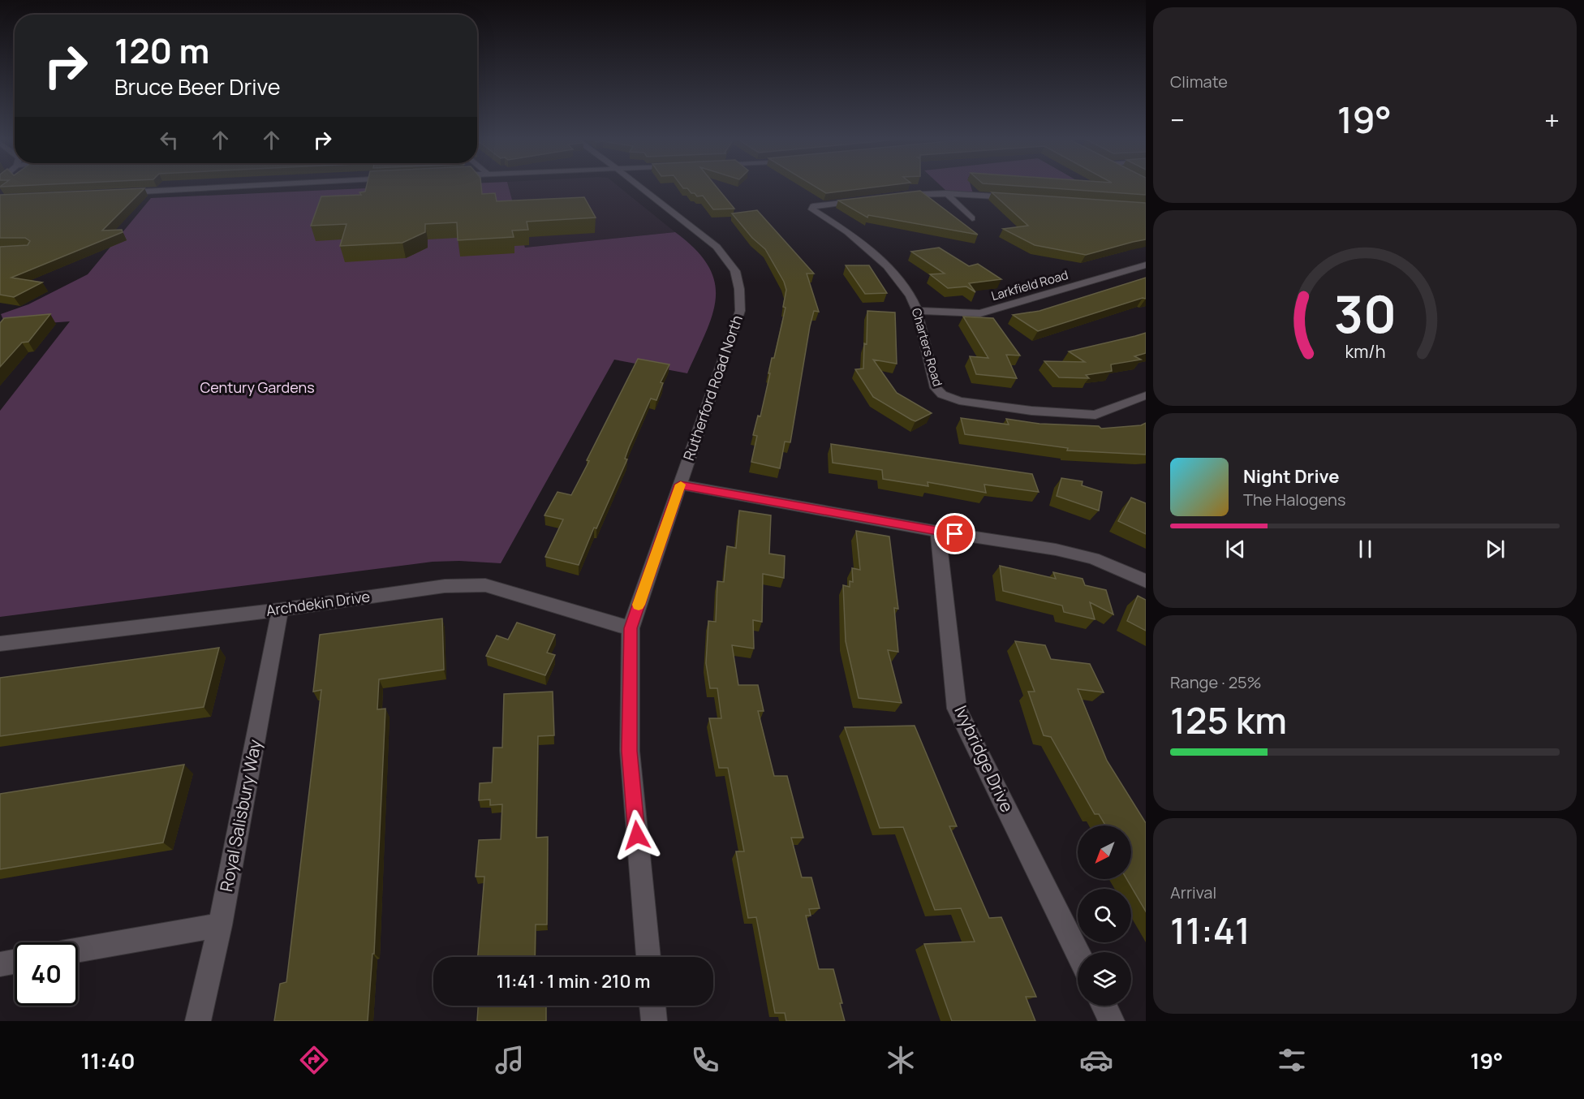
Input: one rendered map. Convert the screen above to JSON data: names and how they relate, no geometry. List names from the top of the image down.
{
  "streets": {
    "street": [
      "Larkfield Road",
      "Charters Road",
      "Rutherford Road North",
      "Archdekin Drive",
      "Ivybridge Drive",
      "Royal Salisbury Way"
    ]
  },
  "crossings": [
    ["Larkfield Road", "Charters Road"],
    ["Rutherford Road North", "Archdekin Drive"],
    ["Archdekin Drive", "Royal Salisbury Way"]
  ],
  "parks": ["Century Gardens"],
  "north": "bottom left",
  "page": {
    "tile": [
      "Climate",
      ["Range · 25%", "125 km"],
      ["Arrival", "11:41"]
    ],
    "turn": ["120 m", "Bruce Beer Drive"],
    "heat": ["−", "19°", "+"],
    "song": ["Night Drive", "The Halogens"],
    "limit": "40",
    "trip": "11:41 · 1 min · 210 m",
    "tabs": ["11:40", "19°"],
    "gauge": ["30", "km/h"]
  }
}
